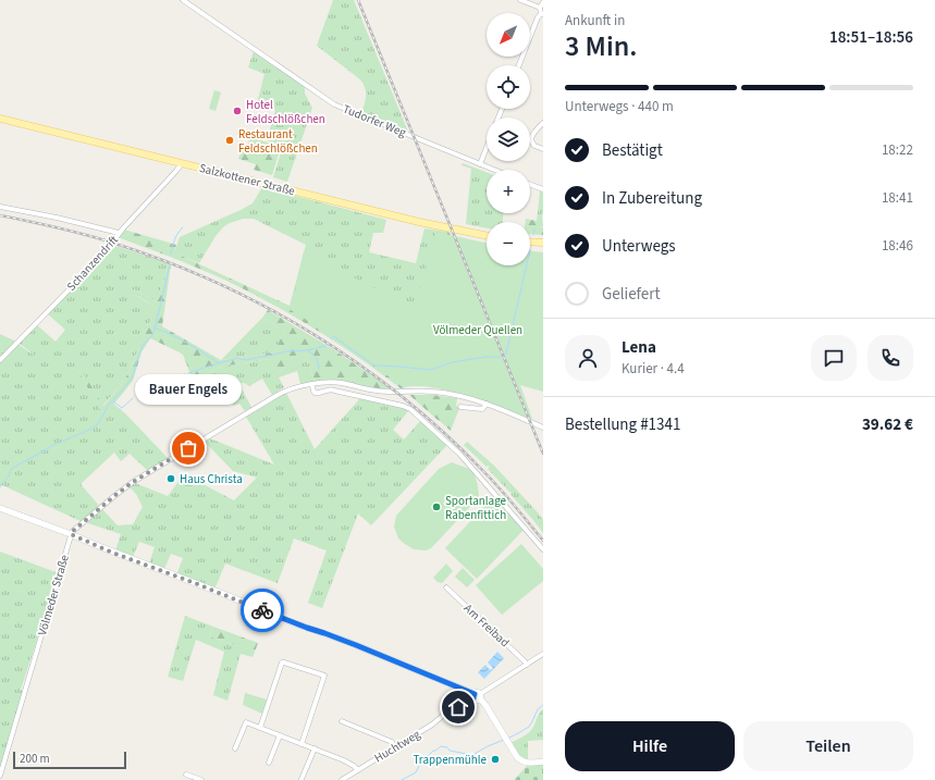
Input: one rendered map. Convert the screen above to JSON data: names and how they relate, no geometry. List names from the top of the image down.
{
  "streets": {
    "main road": ["Salzkottener Straße"],
    "street": [
      "Tudorfer Weg",
      "Schanzendrift",
      "Völmeder Straße",
      "Am Freibad",
      "Huchtweg"
    ]
  },
  "crossings": [
    ["Salzkottener Straße", "Schanzendrift"],
    ["Am Freibad", "Huchtweg"]
  ],
  "parks": ["Völmeder Quellen"],
  "places": [
    "Hotel Feldschlößchen",
    "Restaurant Feldschlößchen",
    "Bauer Engels",
    "Haus Christa",
    "Sportanlage Rabenfittich",
    "Trappenmühle"
  ],
  "scale_bar": "200 m",
  "north": "bottom left",
  "page": {
    "heading": ["3 Min.", "Ankunft in", "18:51–18:56"],
    "panel": [
      "Lena",
      "Kurier · 4.4",
      "Bestellung #1341",
      "39.62 €"
    ],
    "map_buttons": ["+", "−"],
    "bar": "Unterwegs · 440 m",
    "list": [
      ["Bestätigt", "18:22"],
      ["In Zubereitung", "18:41"],
      ["Unterwegs", "18:46"],
      "Geliefert"
    ],
    "bubble": "Bauer Engels",
    "buttons": ["Hilfe", "Teilen"],
    "scale": "200 m"
  }
}
